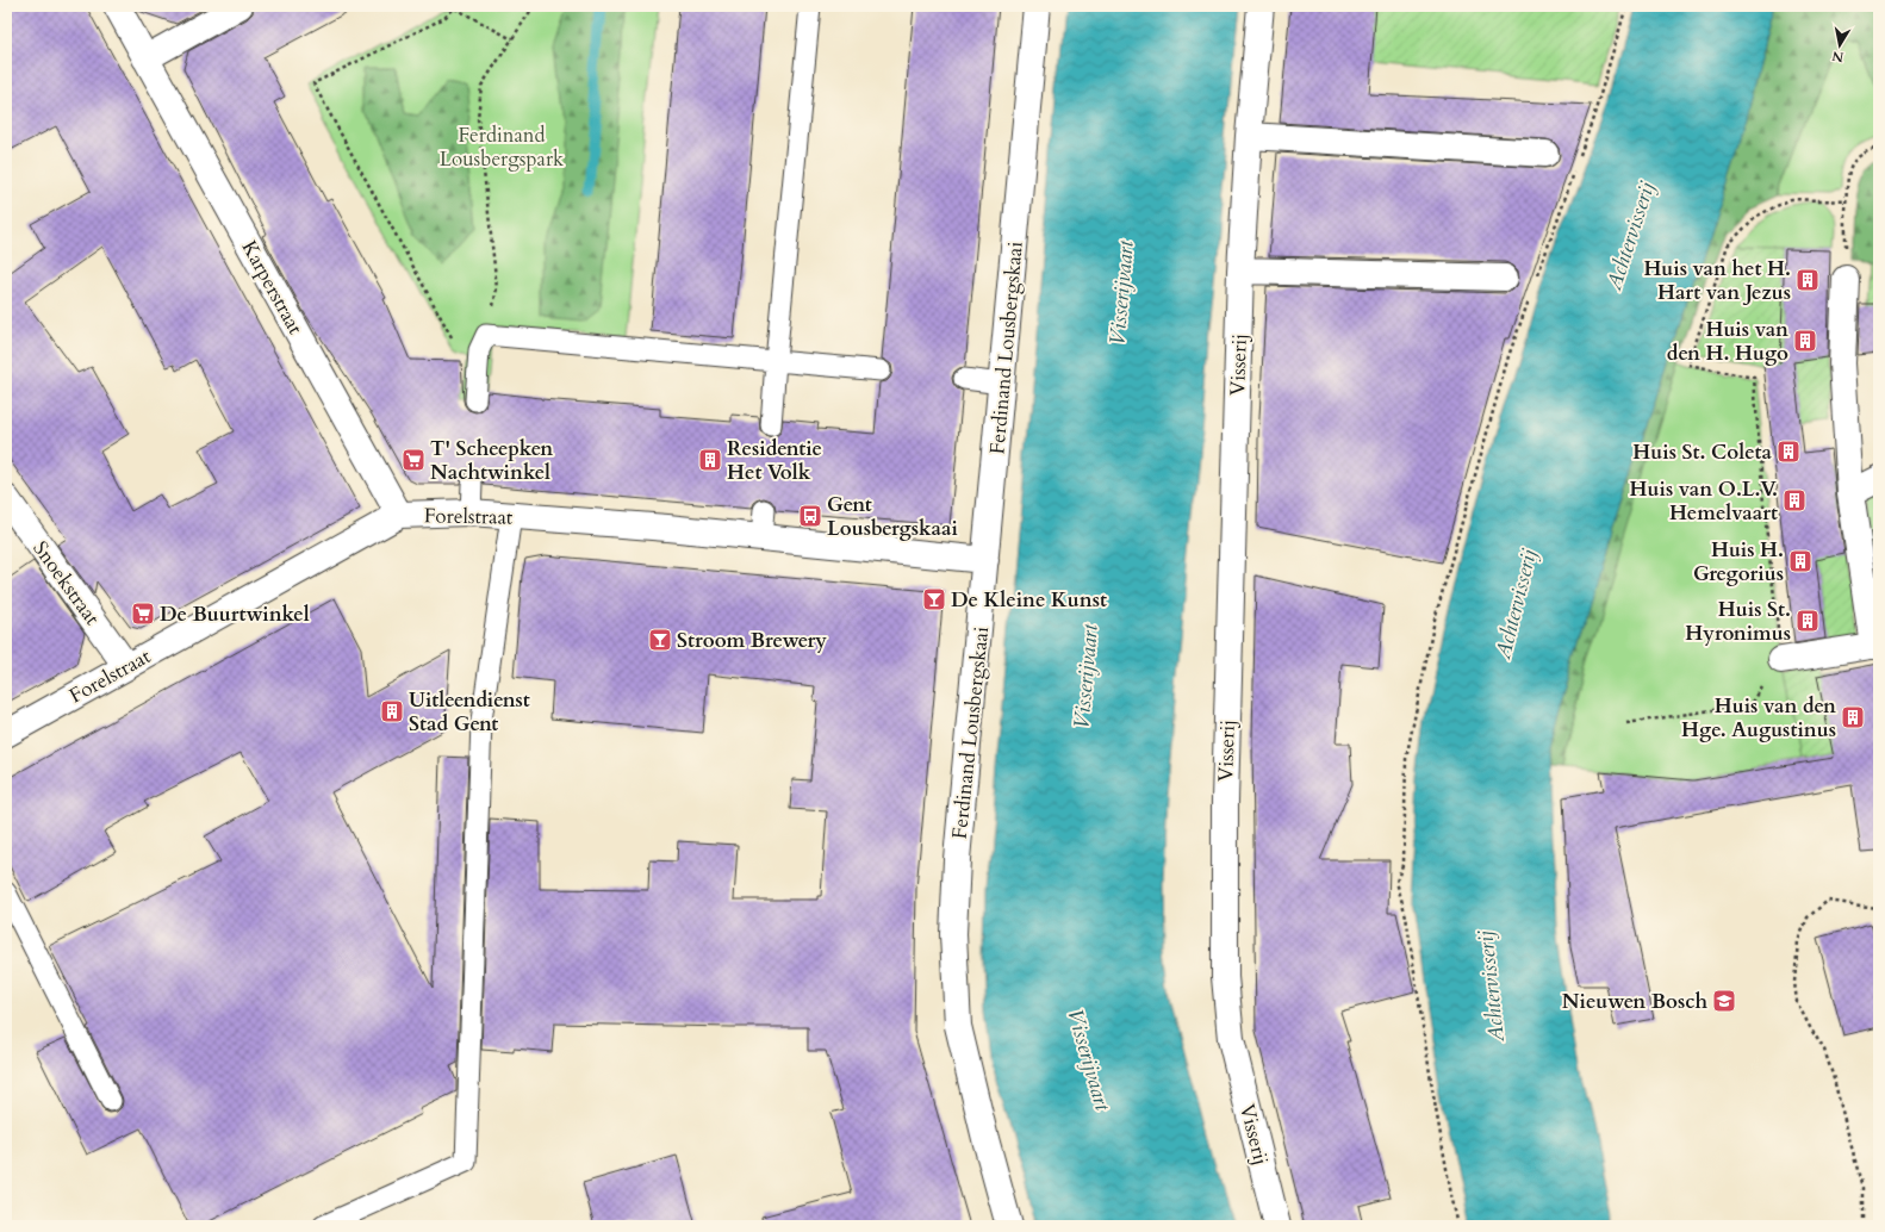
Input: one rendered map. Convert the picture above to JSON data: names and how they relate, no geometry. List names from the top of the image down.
{
  "streets": {
    "street": [
      "Karperstraat",
      "Ferdinand Lousbergskaai",
      "Visserij",
      "Forelstraat",
      "Snoekstraat"
    ]
  },
  "crossings": [
    ["Karperstraat", "Forelstraat"],
    ["Ferdinand Lousbergskaai", "Forelstraat"],
    ["Forelstraat", "Snoekstraat"]
  ],
  "water": ["Achtervisserij", "Visserijvaart"],
  "parks": ["Ferdinand Lousbergspark"],
  "places": {
    "building": [
      "Huis van het H. Hart van Jezus",
      "Huis van den H. Hugo",
      "Huis St. Coleta",
      "Residentie Het Volk",
      "Huis van O.L.V. Hemelvaart",
      "Huis H. Gregorius",
      "Huis St. Hyronimus",
      "Uitleendienst Stad Gent",
      "Huis van den Hge. Augustinus"
    ],
    "supermarket": ["T' Scheepken Nachtwinkel", "De Buurtwinkel"],
    "bus stop": ["Gent Lousbergskaai"],
    "bar": ["De Kleine Kunst", "Stroom Brewery"],
    "school or university": ["Nieuwen Bosch"]
  },
  "north": "bottom"
}
